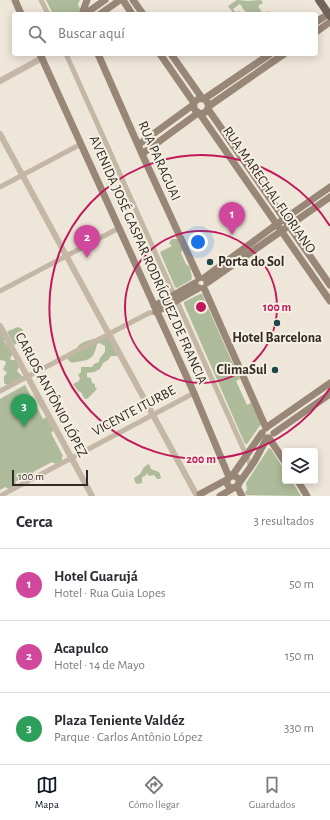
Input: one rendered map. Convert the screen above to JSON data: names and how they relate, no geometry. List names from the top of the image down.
{
  "streets": {
    "main road": ["RUA PARAGUAI", "RUA MARECHAL FLORIANO", "AVENIDA JOSÉ GASPAR RODRÍGUEZ DE FRANCIA"],
    "street": ["CARLOS ANTÔNIO LÓPEZ", "VICENTE ITURBE"]
  },
  "crossings": [
    ["AVENIDA JOSÉ GASPAR RODRÍGUEZ DE FRANCIA", "VICENTE ITURBE"],
    ["CARLOS ANTÔNIO LÓPEZ", "VICENTE ITURBE"]
  ],
  "places": ["Porta do Sol", "Hotel Barcelona", "ClimaSul"],
  "scale_bar": "100 m",
  "page": {
    "search": "Buscar aquí",
    "pins": ["1", "2", "3"],
    "scale": "100 m",
    "heading": ["Cerca", "3 resultados"],
    "list": [
      {
        "mark": "1",
        "name": "Hotel Guarujá",
        "note": "Hotel · Rua Guia Lopes",
        "value": "50 m"
      },
      {
        "mark": "2",
        "name": "Acapulco",
        "note": "Hotel · 14 de Mayo",
        "value": "150 m"
      },
      {
        "mark": "3",
        "name": "Plaza Teniente Valdéz",
        "note": "Parque · Carlos Antônio López",
        "value": "330 m"
      }
    ],
    "nav": ["Mapa", "Cómo llegar", "Guardados"]
  },
  "rings": ["100 m", "200 m"]
}
